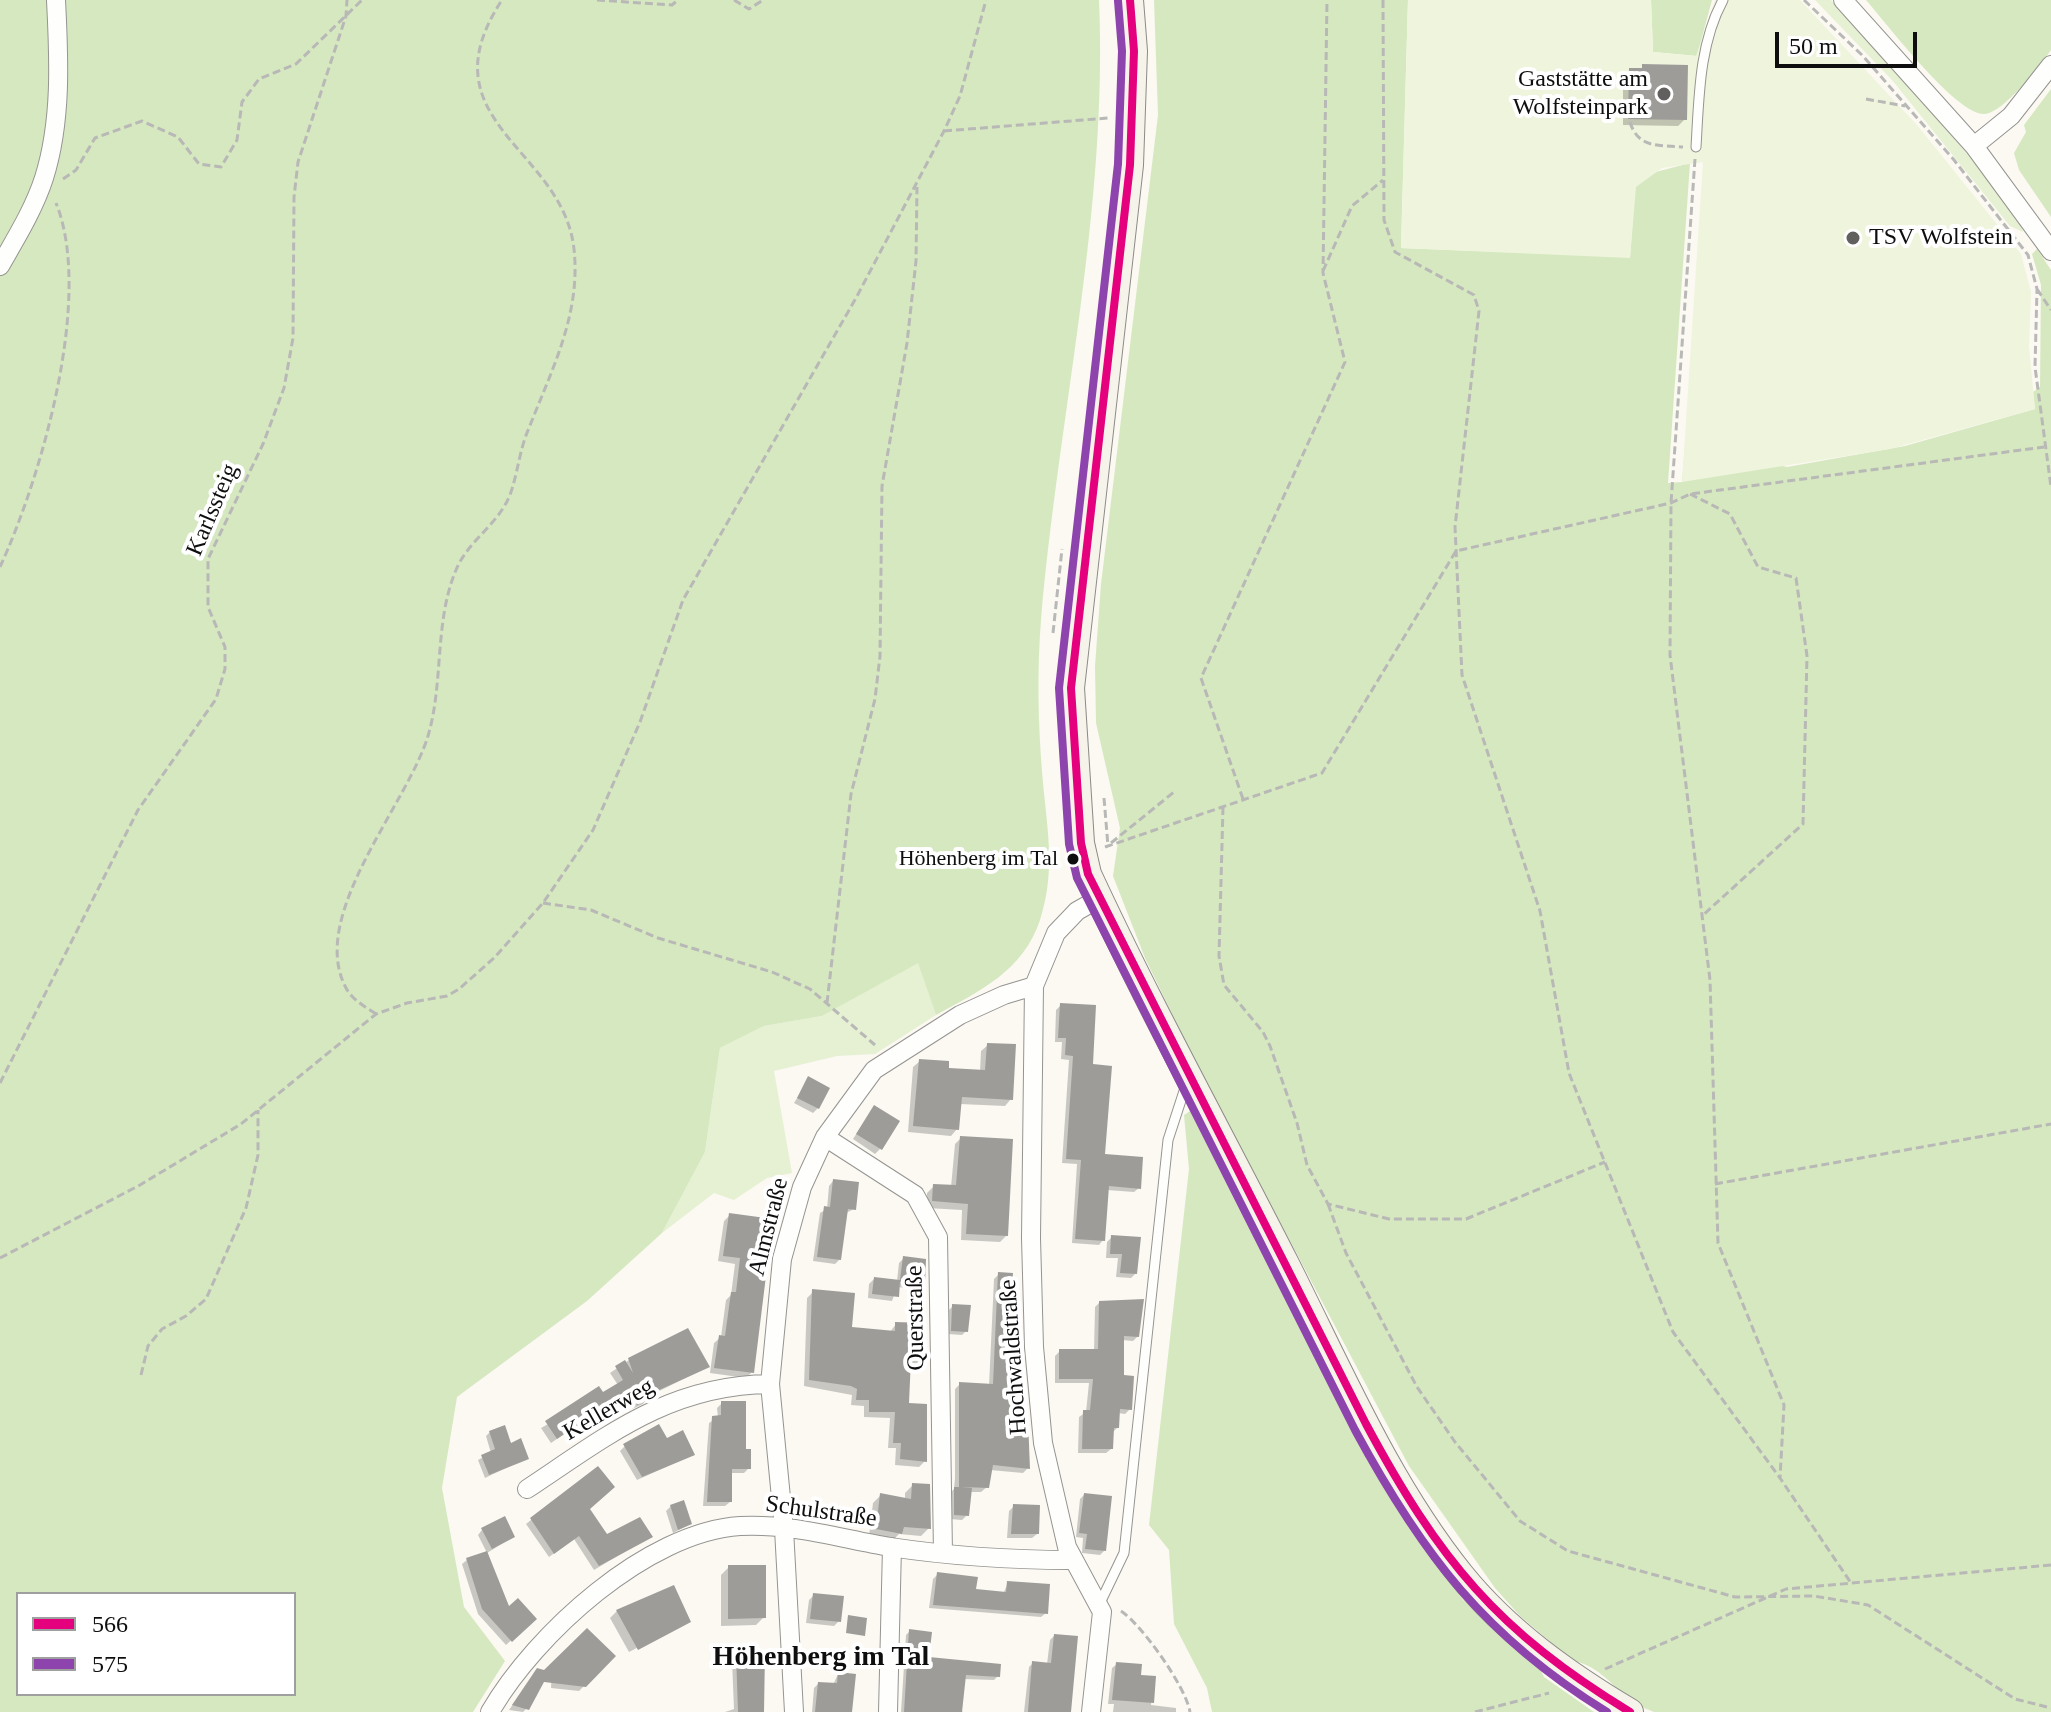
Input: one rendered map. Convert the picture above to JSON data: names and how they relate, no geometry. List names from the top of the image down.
{
  "streets": {
    "street": [
      "Almstraße",
      "Querstraße",
      "Hochwaldstraße",
      "Kellerweg",
      "Schulstraße"
    ],
    "path": ["Karlssteig"]
  },
  "crossings": [
    ["Almstraße", "Querstraße"],
    ["Almstraße", "Hochwaldstraße"],
    ["Almstraße", "Kellerweg"],
    ["Almstraße", "Schulstraße"],
    ["Querstraße", "Schulstraße"],
    ["Hochwaldstraße", "Schulstraße"]
  ],
  "districts": ["Höhenberg im Tal"],
  "places": ["Gaststätte am Wolfsteinpark", "TSV Wolfstein", "Höhenberg im Tal"],
  "lines": ["transit line 566", "transit line 575"],
  "legend": ["566", "575"],
  "scale_bar": "50 m"
}
